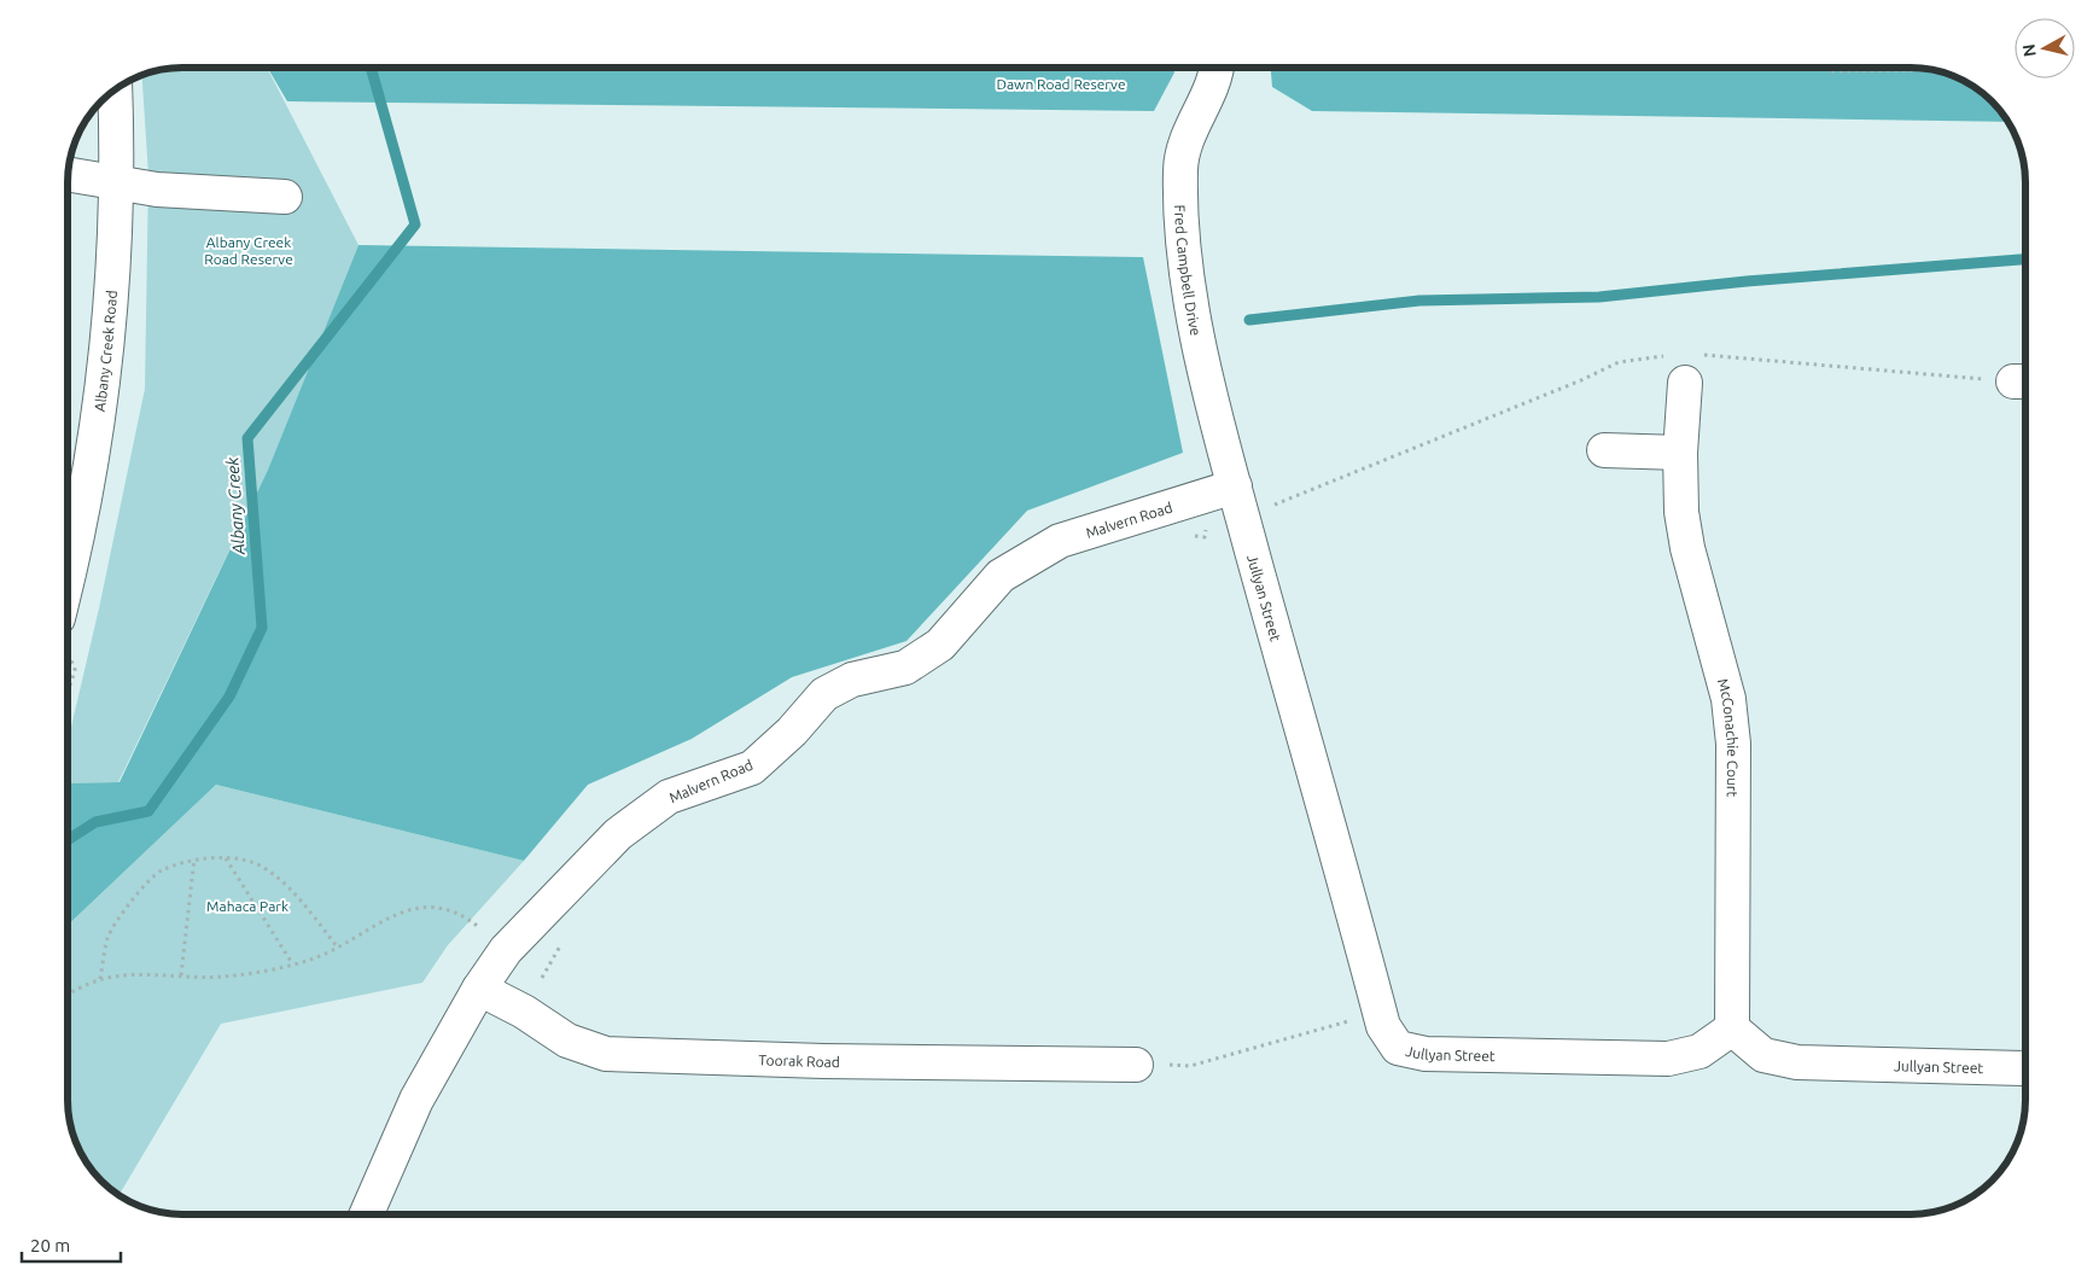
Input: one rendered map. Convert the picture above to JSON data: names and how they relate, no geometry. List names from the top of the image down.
{
  "streets": {
    "street": [
      "Fred Campbell Drive",
      "Albany Creek Road",
      "Malvern Road",
      "Jullyan Street",
      "McConachie Court",
      "Toorak Road"
    ]
  },
  "crossings": [
    ["Fred Campbell Drive", "Malvern Road"],
    ["Fred Campbell Drive", "Jullyan Street"],
    ["Malvern Road", "Jullyan Street"],
    ["Malvern Road", "Toorak Road"],
    ["Jullyan Street", "McConachie Court"]
  ],
  "water": ["Albany Creek"],
  "parks": ["Dawn Road Reserve", "Albany Creek Road Reserve", "Mahaca Park"],
  "scale_bar": "20 m",
  "north": "left"
}
